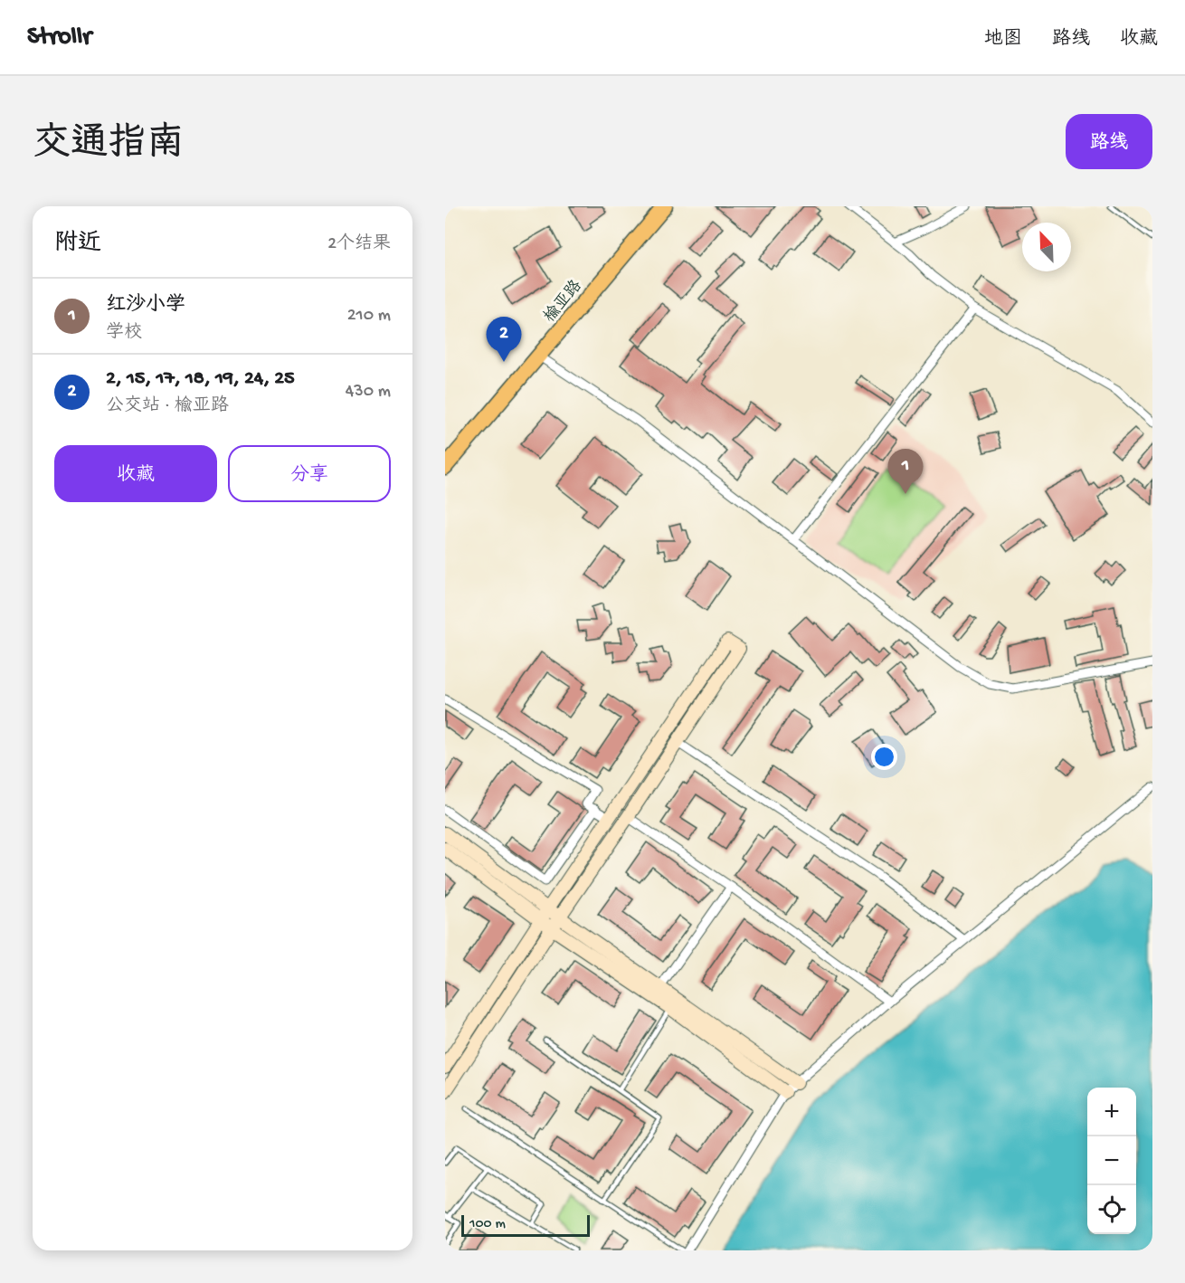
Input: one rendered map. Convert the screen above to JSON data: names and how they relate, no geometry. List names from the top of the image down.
{
  "streets": {
    "highway": ["榆亚路"]
  },
  "scale_bar": "100 m",
  "north": "top left",
  "page": {
    "header": "Strollr",
    "nav": ["地图", "路线", "收藏"],
    "title": "交通指南",
    "buttons": [
      "路线",
      ["收藏", "分享"]
    ],
    "heading": ["附近", "2个结果"],
    "list": [
      {
        "mark": "1",
        "name": "红沙小学",
        "note": "学校",
        "value": "210 m"
      },
      {
        "mark": "2",
        "name": "2, 15, 17, 18, 19, 24, 25",
        "note": "公交站 · 榆亚路",
        "value": "430 m"
      }
    ],
    "pins": ["2", "1"],
    "map_buttons": ["+", "−"],
    "scale": "100 m"
  }
}
